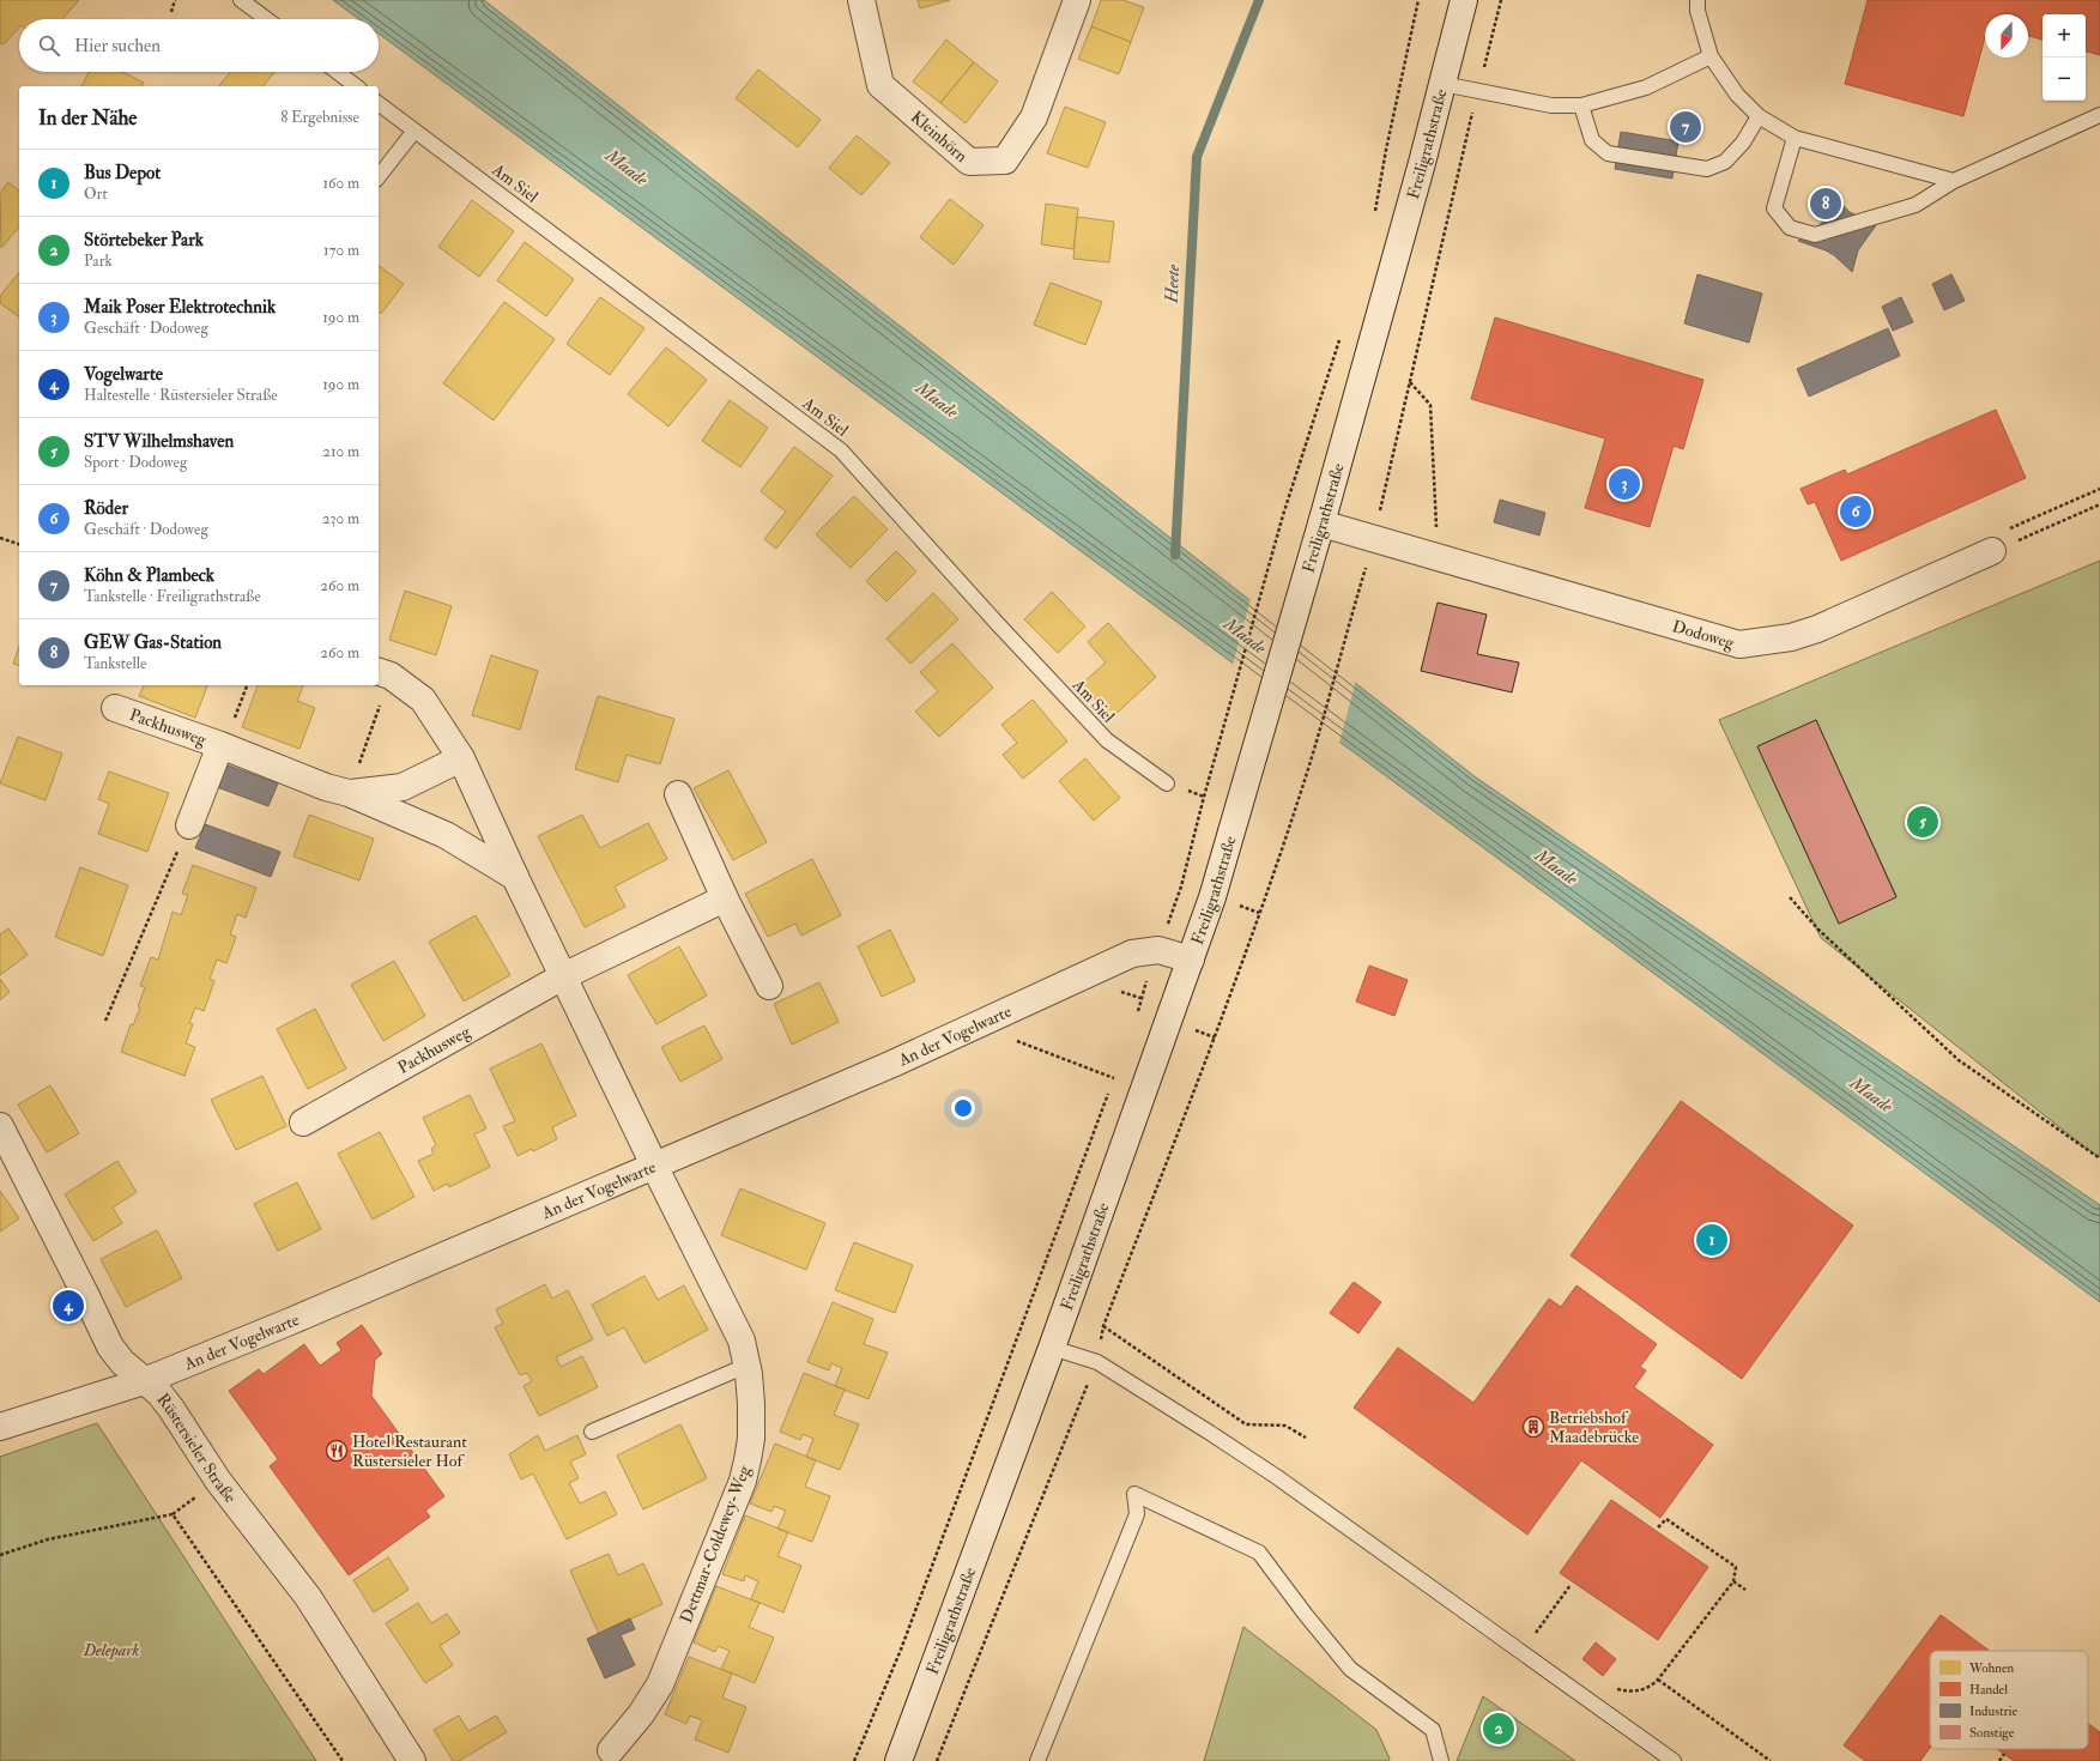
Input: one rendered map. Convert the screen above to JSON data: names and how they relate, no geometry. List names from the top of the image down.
{
  "streets": {
    "street": [
      "Kleinhörn",
      "Freiligrathstraße",
      "Dodoweg",
      "Packhusweg",
      "An der Vogelwarte",
      "Rüstersieler Straße",
      "Dettmar-Coldewey-Weg"
    ],
    "lane": ["Am Siel"]
  },
  "crossings": [
    ["Freiligrathstraße", "Dodoweg"],
    ["Freiligrathstraße", "An der Vogelwarte"],
    ["An der Vogelwarte", "Rüstersieler Straße"],
    ["An der Vogelwarte", "Dettmar-Coldewey-Weg"]
  ],
  "water": ["Maade", "Heete"],
  "parks": ["Delepark"],
  "places": {
    "building": ["Betriebshof Maadebrücke"],
    "restaurant": ["Hotel Restaurant Rüstersieler Hof"]
  },
  "legend": [
    "Wohnen",
    "Handel",
    "Industrie",
    "Sonstige"
  ],
  "north": "bottom",
  "page": {
    "map_buttons": ["+", "−"],
    "search": "Hier suchen",
    "heading": ["In der Nähe", "8 Ergebnisse"],
    "pins": [
      "7",
      "8",
      "3",
      "6",
      "5",
      "1",
      "4",
      "2"
    ],
    "list": [
      {
        "mark": "1",
        "name": "Bus Depot",
        "note": "Ort",
        "value": "160 m"
      },
      {
        "mark": "2",
        "name": "Störtebeker Park",
        "note": "Park",
        "value": "170 m"
      },
      {
        "mark": "3",
        "name": "Maik Poser Elektrotechnik",
        "note": "Geschäft · Dodoweg",
        "value": "190 m"
      },
      {
        "mark": "4",
        "name": "Vogelwarte",
        "note": "Haltestelle · Rüstersieler Straße",
        "value": "190 m"
      },
      {
        "mark": "5",
        "name": "STV Wilhelmshaven",
        "note": "Sport · Dodoweg",
        "value": "210 m"
      },
      {
        "mark": "6",
        "name": "Röder",
        "note": "Geschäft · Dodoweg",
        "value": "230 m"
      },
      {
        "mark": "7",
        "name": "Köhn & Plambeck",
        "note": "Tankstelle · Freiligrathstraße",
        "value": "260 m"
      },
      {
        "mark": "8",
        "name": "GEW Gas-Station",
        "note": "Tankstelle",
        "value": "260 m"
      }
    ]
  }
}
